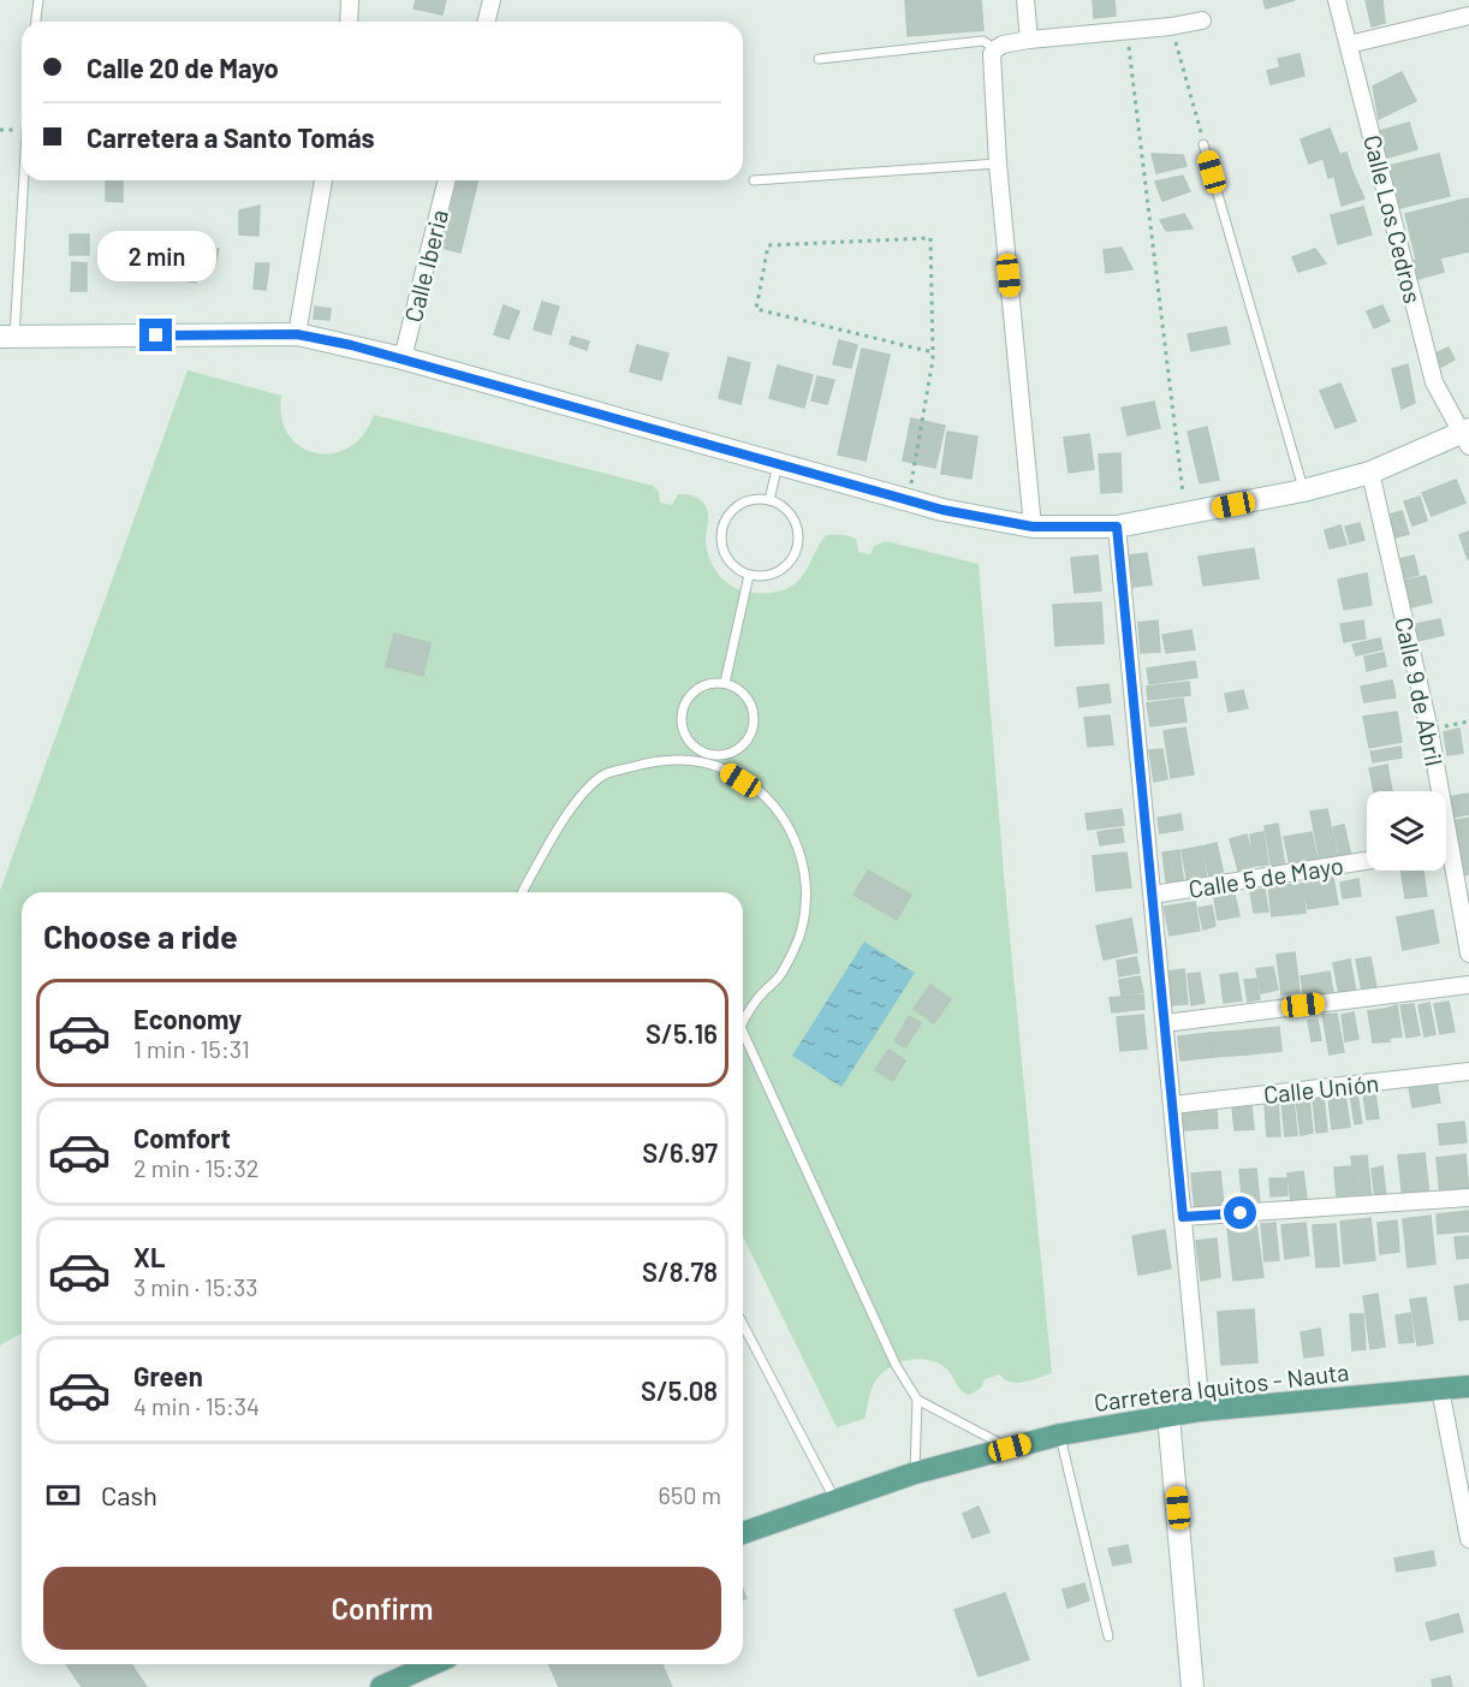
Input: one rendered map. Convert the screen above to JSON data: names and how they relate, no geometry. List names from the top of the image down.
{
  "streets": {
    "main road": ["Carretera Iquitos - Nauta"],
    "street": [
      "Calle Los Cedros",
      "Calle Iberia",
      "Calle 9 de Abril",
      "Calle 5 de Mayo",
      "Calle Unión"
    ]
  },
  "page": {
    "banner": ["Calle 20 de Mayo", "Carretera a Santo Tomás"],
    "bubble": "2 min",
    "heading": "Choose a ride",
    "list": [
      {
        "name": "Economy",
        "note": "1 min · 15:31",
        "value": "S/5.16"
      },
      {
        "name": "Comfort",
        "note": "2 min · 15:32",
        "value": "S/6.97"
      },
      {
        "name": "XL",
        "note": "3 min · 15:33",
        "value": "S/8.78"
      },
      {
        "name": "Green",
        "note": "4 min · 15:34",
        "value": "S/5.08"
      }
    ],
    "pay": ["Cash", "650 m"],
    "buttons": "Confirm"
  }
}
